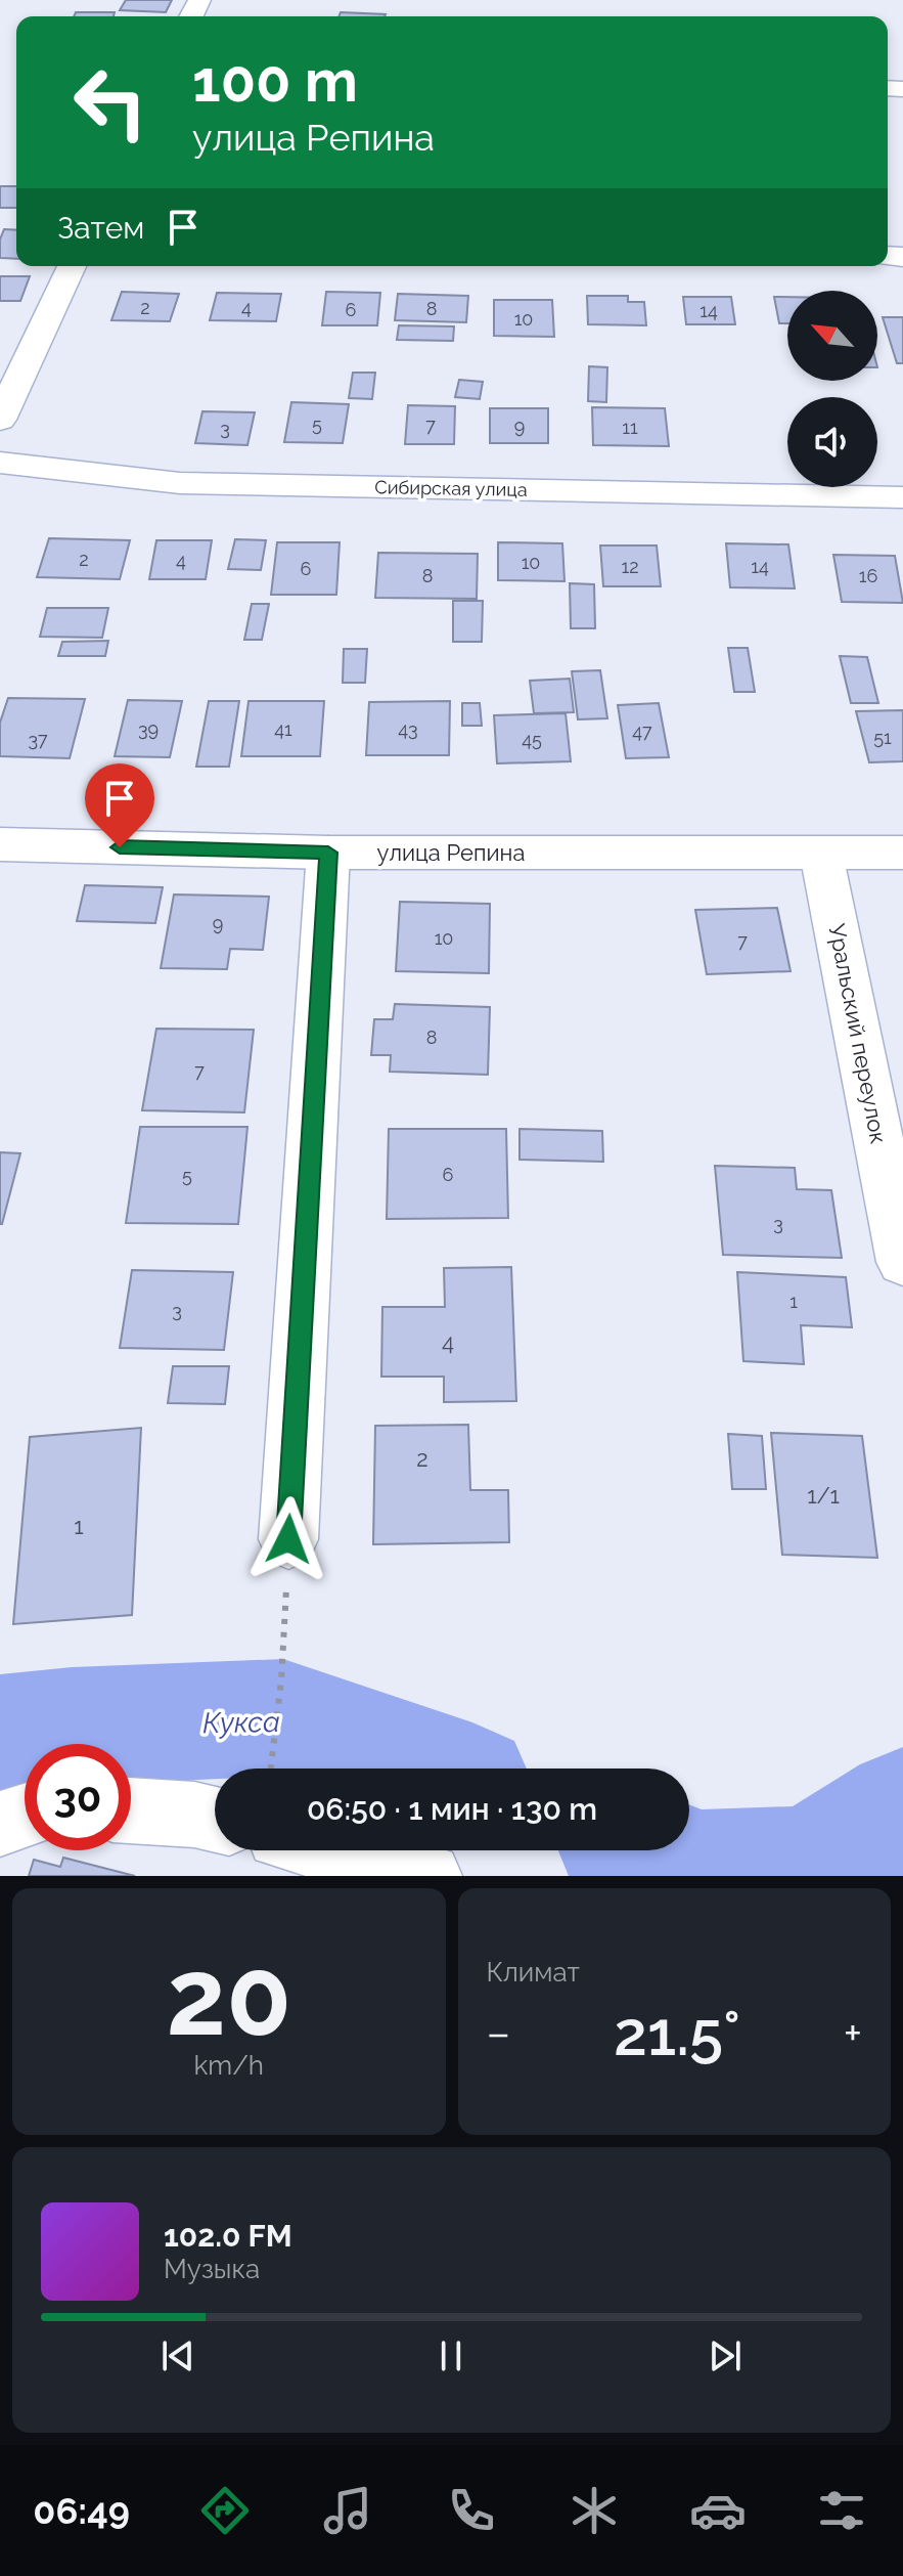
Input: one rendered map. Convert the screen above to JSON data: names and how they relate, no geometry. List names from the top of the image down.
{
  "streets": {
    "street": ["Сибирская улица", "улица Репина", "Уральский переулок"]
  },
  "crossings": [
    ["улица Репина", "Уральский переулок"]
  ],
  "water": ["Кукса"],
  "house_numbers": [
    "2",
    "4",
    "8",
    "6",
    "14",
    "10",
    "5",
    "7",
    "9",
    "11",
    "3",
    "2",
    "4",
    "10",
    "12",
    "14",
    "6",
    "8",
    "16",
    "39",
    "41",
    "43",
    "47",
    "51",
    "37",
    "45",
    "9",
    "10",
    "7",
    "8",
    "7",
    "6",
    "5",
    "3",
    "1",
    "3",
    "4",
    "2",
    "1/1",
    "1"
  ],
  "north": "top left",
  "page": {
    "turn": ["100 m", "улица Репина"],
    "then": "Затем",
    "limit": "30",
    "trip": "06:50 · 1 мин · 130 m",
    "tile": [
      ["20", "km/h"],
      "Климат"
    ],
    "heat": ["−", "21.5°", "+"],
    "song": ["102.0 FM", "Музыка"],
    "tabs": "06:49"
  }
}
